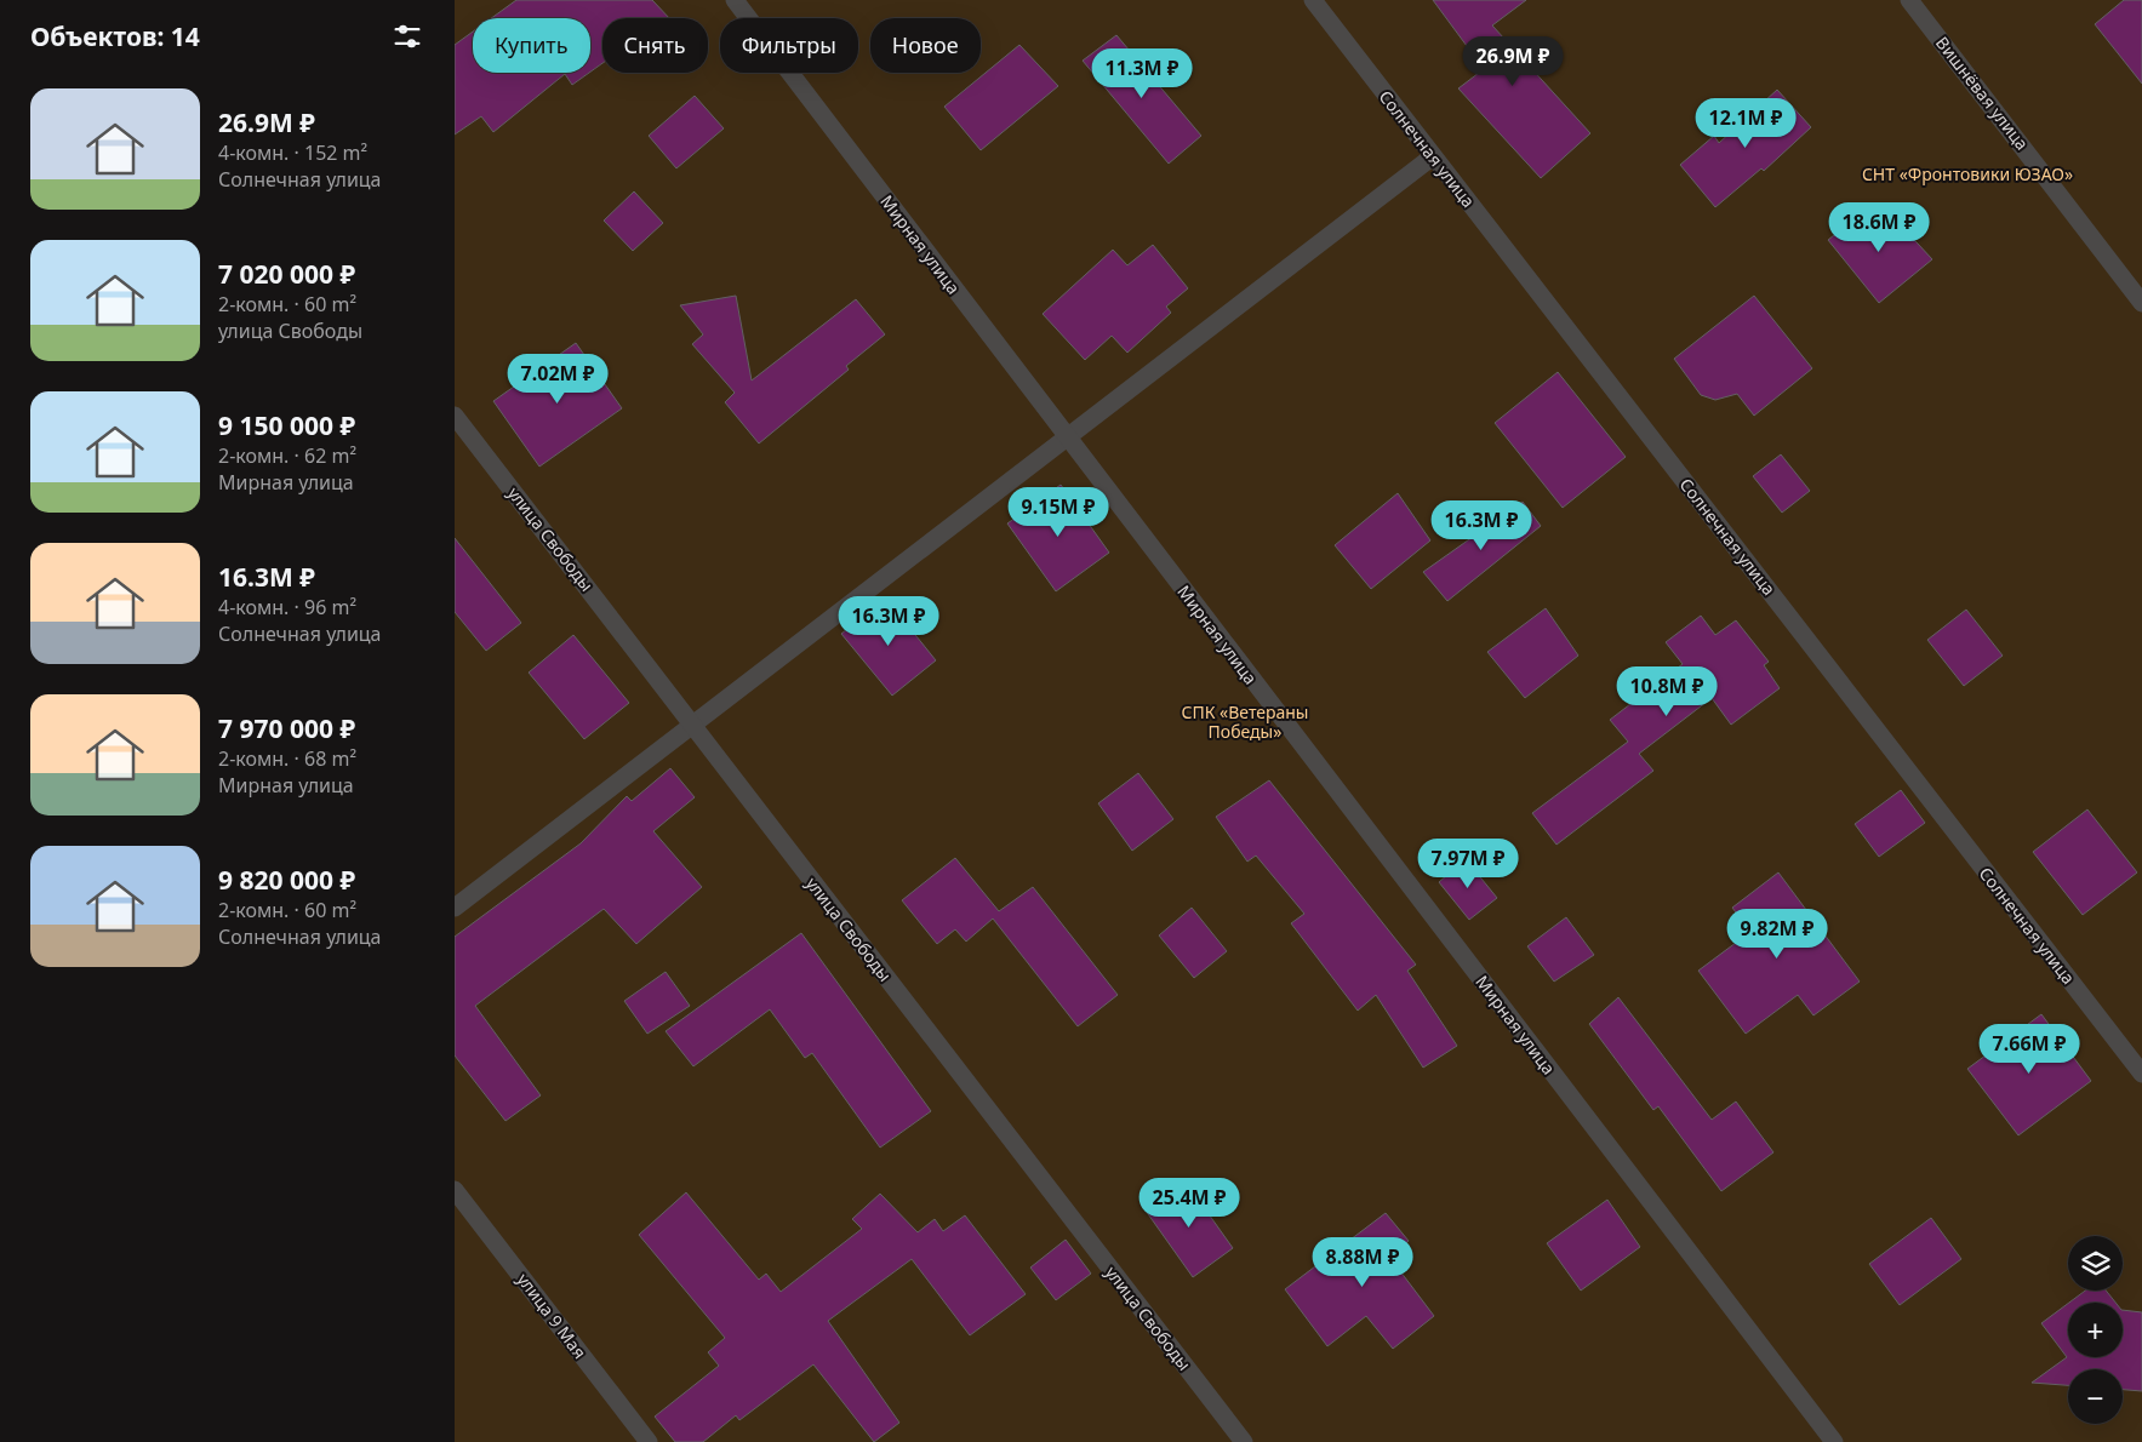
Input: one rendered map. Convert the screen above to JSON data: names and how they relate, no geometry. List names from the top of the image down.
{
  "streets": {
    "street": [
      "Вишнёвая улица",
      "Солнечная улица",
      "Мирная улица",
      "улица Свободы",
      "улица 9 Мая"
    ]
  },
  "parks": ["СНТ «Фронтовики ЮЗАО»", "СПК «Ветераны Победы»"],
  "page": {
    "heading": "Объектов: 14",
    "chip": [
      "Купить",
      "Снять",
      "Фильтры",
      "Новое"
    ],
    "price": [
      "26.9M ₽",
      "11.3M ₽",
      "12.1M ₽",
      "18.6M ₽",
      "7.02M ₽",
      "9.15M ₽",
      "16.3M ₽",
      "16.3M ₽",
      "10.8M ₽",
      "7.97M ₽",
      "9.82M ₽",
      "7.66M ₽",
      "25.4M ₽",
      "8.88M ₽"
    ],
    "list": [
      {
        "name": "26.9M ₽",
        "note": "4-комн. · 152 m² · Солнечная улица"
      },
      {
        "name": "7 020 000 ₽",
        "note": "2-комн. · 60 m² · улица Свободы"
      },
      {
        "name": "9 150 000 ₽",
        "note": "2-комн. · 62 m² · Мирная улица"
      },
      {
        "name": "16.3M ₽",
        "note": "4-комн. · 96 m² · Солнечная улица"
      },
      {
        "name": "7 970 000 ₽",
        "note": "2-комн. · 68 m² · Мирная улица"
      },
      {
        "name": "9 820 000 ₽",
        "note": "2-комн. · 60 m² · Солнечная улица"
      }
    ],
    "map_buttons": ["+", "−"]
  }
}
